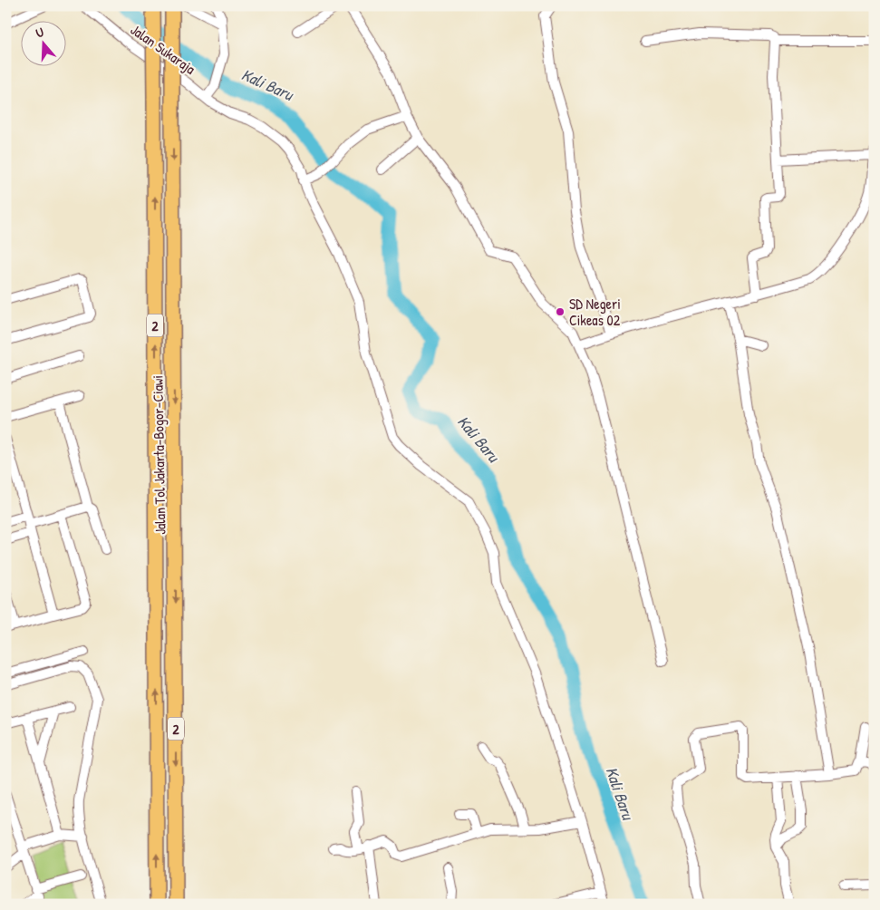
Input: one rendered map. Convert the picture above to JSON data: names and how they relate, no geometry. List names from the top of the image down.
{
  "streets": {
    "highway": ["2", "Jalan Tol Jakarta–Bogor–Ciawi"],
    "street": ["Jalan Sukaraja"]
  },
  "water": ["Kali Baru"],
  "places": ["SD Negeri Cikeas 02"],
  "north": "top"
}
